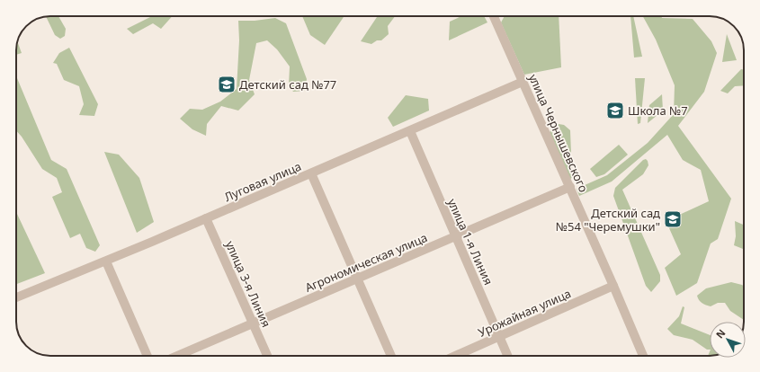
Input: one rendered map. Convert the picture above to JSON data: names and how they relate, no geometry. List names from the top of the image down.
{
  "streets": {
    "street": [
      "улица Чернышевского",
      "Луговая улица",
      "улица 1-я Линия",
      "Агрономическая улица",
      "улица 3-я Линия",
      "Урожайная улица"
    ]
  },
  "crossings": [
    ["улица Чернышевского", "Луговая улица"],
    ["улица Чернышевского", "Агрономическая улица"],
    ["улица Чернышевского", "Урожайная улица"],
    ["Луговая улица", "улица 1-я Линия"],
    ["Луговая улица", "улица 3-я Линия"],
    ["улица 1-я Линия", "Агрономическая улица"],
    ["улица 1-я Линия", "Урожайная улица"],
    ["Агрономическая улица", "улица 3-я Линия"]
  ],
  "places": {
    "school or university": ["Детский сад №77", "Школа №7", "Детский сад №54 \"Черемушки\""]
  },
  "north": "top left"
}
